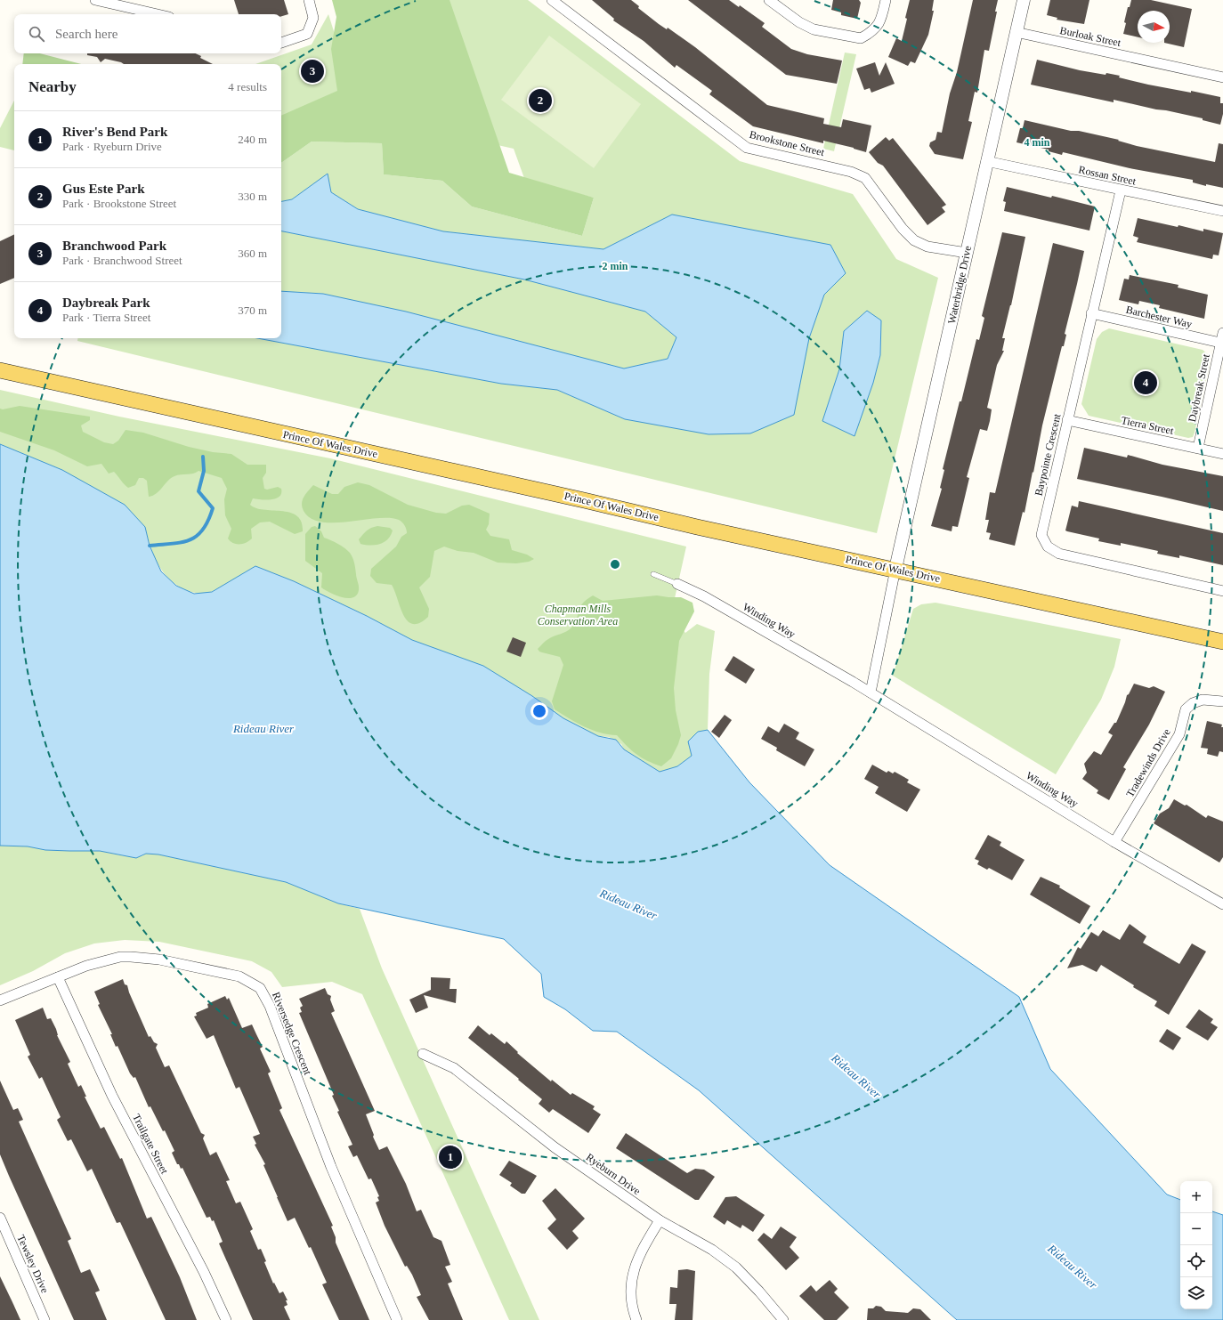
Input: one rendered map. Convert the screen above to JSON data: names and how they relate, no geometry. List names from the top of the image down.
{
  "streets": {
    "main road": ["Prince Of Wales Drive"],
    "street": [
      "Burloak Street",
      "Brookstone Street",
      "Rossan Street",
      "Waterbridge Drive",
      "Barchester Way",
      "Daybreak Street",
      "Tierra Street",
      "Baypointe Crescent",
      "Winding Way",
      "Tradewinds Drive",
      "Riversedge Crescent",
      "Trailgate Street",
      "Ryeburn Drive",
      "Tewsley Drive"
    ]
  },
  "crossings": [
    ["Burloak Street", "Waterbridge Drive"],
    ["Brookstone Street", "Waterbridge Drive"],
    ["Rossan Street", "Waterbridge Drive"],
    ["Rossan Street", "Baypointe Crescent"],
    ["Waterbridge Drive", "Prince Of Wales Drive"],
    ["Barchester Way", "Daybreak Street"],
    ["Barchester Way", "Baypointe Crescent"],
    ["Daybreak Street", "Tierra Street"],
    ["Tierra Street", "Baypointe Crescent"],
    ["Winding Way", "Tradewinds Drive"],
    ["Riversedge Crescent", "Trailgate Street"]
  ],
  "water": ["Rideau River"],
  "parks": ["Chapman Mills Conservation Area"],
  "north": "right",
  "page": {
    "search": "Search here",
    "pins": [
      "3",
      "2",
      "4",
      "1"
    ],
    "heading": ["Nearby", "4 results"],
    "list": [
      {
        "mark": "1",
        "name": "River's Bend Park",
        "note": "Park · Ryeburn Drive",
        "value": "240 m"
      },
      {
        "mark": "2",
        "name": "Gus Este Park",
        "note": "Park · Brookstone Street",
        "value": "330 m"
      },
      {
        "mark": "3",
        "name": "Branchwood Park",
        "note": "Park · Branchwood Street",
        "value": "360 m"
      },
      {
        "mark": "4",
        "name": "Daybreak Park",
        "note": "Park · Tierra Street",
        "value": "370 m"
      }
    ],
    "map_buttons": ["+", "−"]
  },
  "rings": ["4 min", "2 min"]
}
